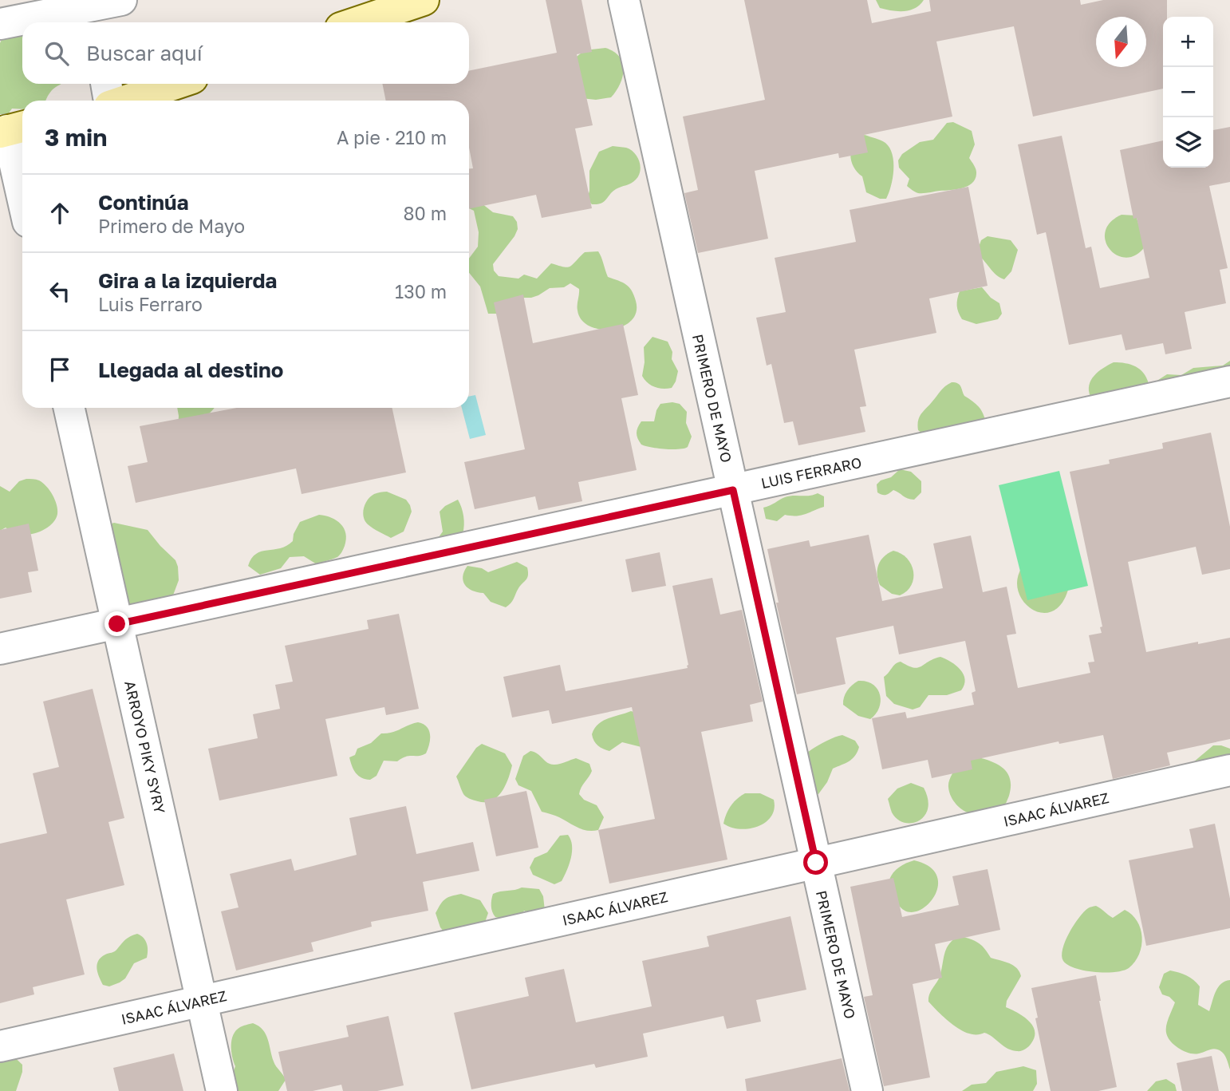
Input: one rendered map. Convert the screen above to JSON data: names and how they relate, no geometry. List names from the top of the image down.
{
  "streets": {
    "street": [
      "PRIMERO DE MAYO",
      "LUIS FERRARO",
      "ARROYO PIKY SYRY",
      "ISAAC ÁLVAREZ"
    ]
  },
  "crossings": [
    ["PRIMERO DE MAYO", "LUIS FERRARO"],
    ["PRIMERO DE MAYO", "ISAAC ÁLVAREZ"],
    ["LUIS FERRARO", "ARROYO PIKY SYRY"],
    ["ARROYO PIKY SYRY", "ISAAC ÁLVAREZ"]
  ],
  "north": "bottom",
  "page": {
    "map_buttons": ["+", "−"],
    "search": "Buscar aquí",
    "heading": ["3 min", "A pie · 210 m"],
    "list": [
      ["Continúa", "Primero de Mayo", "80 m"],
      ["Gira a la izquierda", "Luis Ferraro", "130 m"],
      "Llegada al destino"
    ]
  }
}
